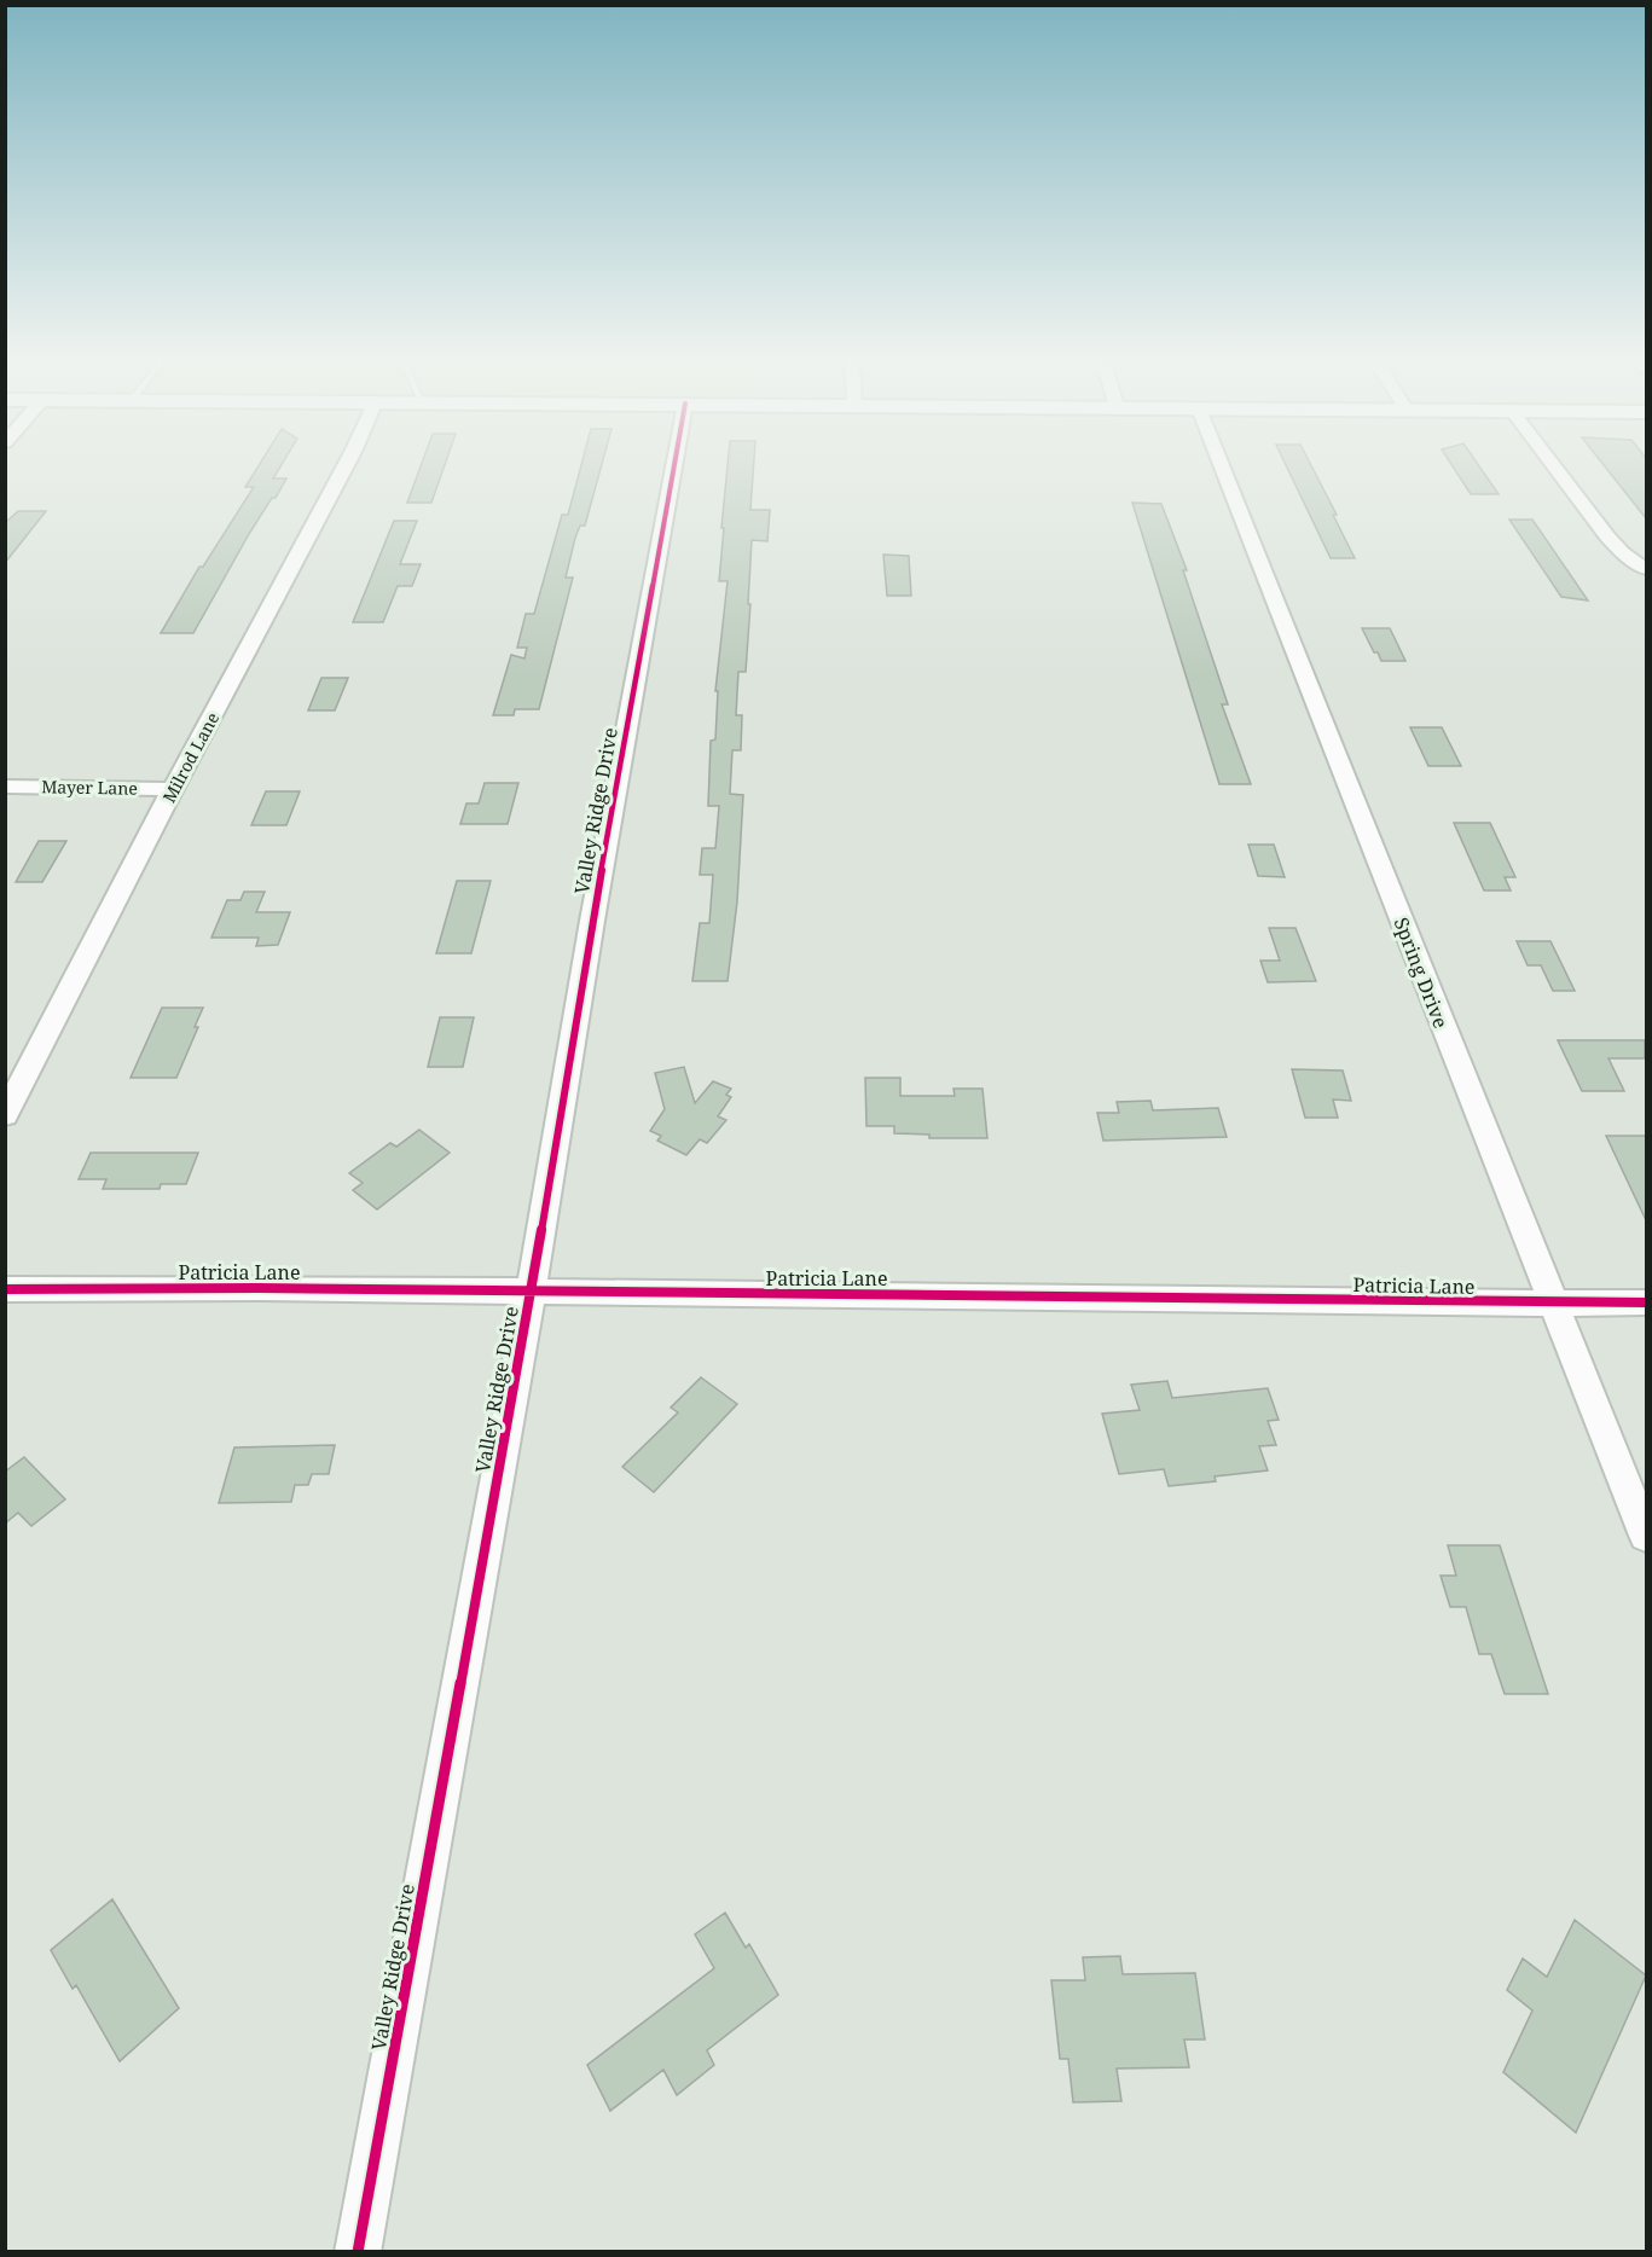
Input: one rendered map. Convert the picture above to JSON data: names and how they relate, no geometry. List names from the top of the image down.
{
  "streets": {
    "street": [
      "Milrod Lane",
      "Mayer Lane",
      "Valley Ridge Drive",
      "Spring Drive",
      "Patricia Lane"
    ]
  },
  "crossings": [
    ["Milrod Lane", "Mayer Lane"],
    ["Valley Ridge Drive", "Patricia Lane"],
    ["Spring Drive", "Patricia Lane"]
  ]
}
